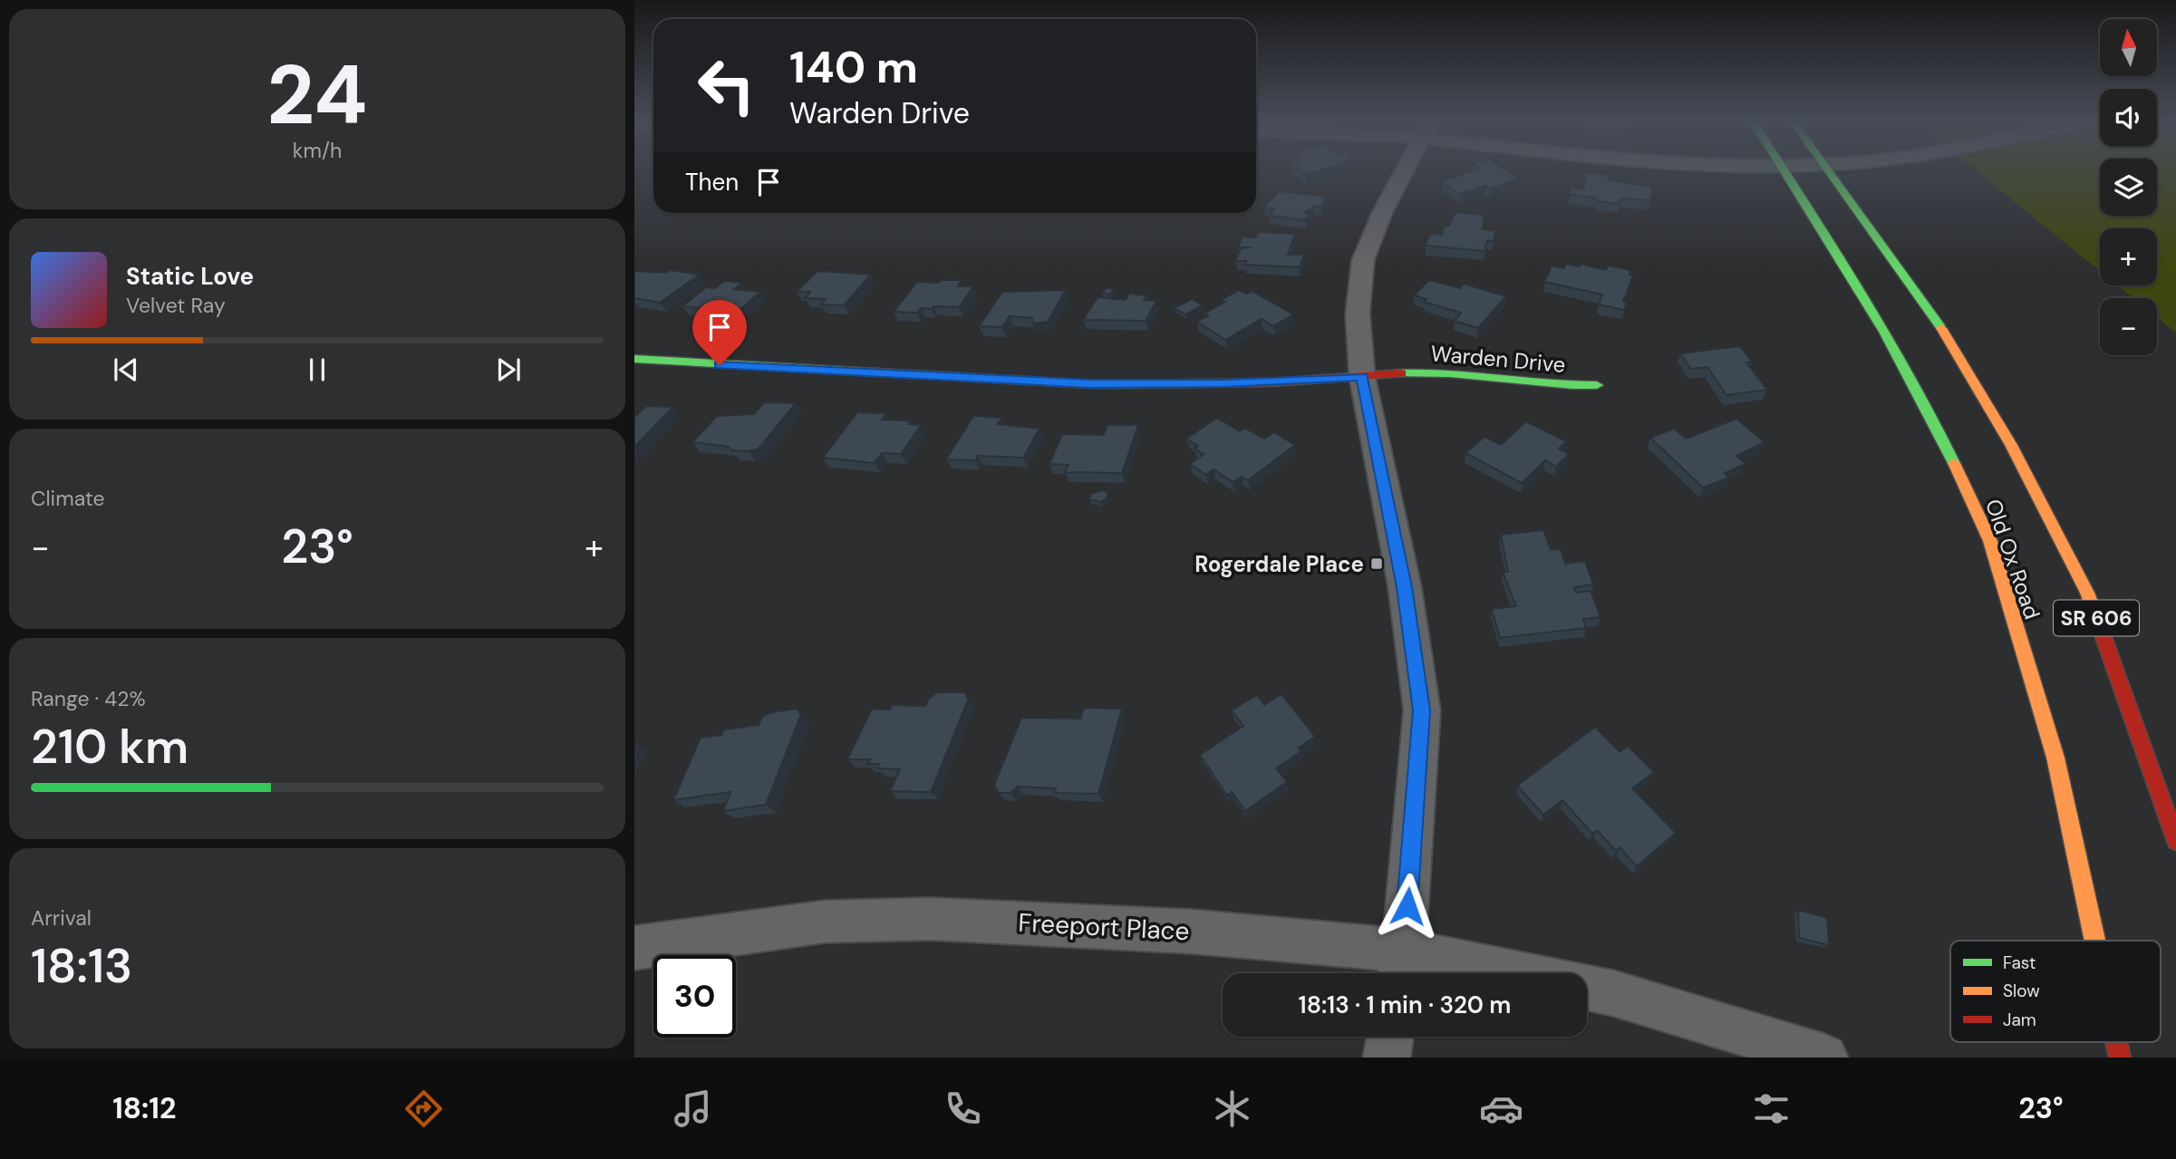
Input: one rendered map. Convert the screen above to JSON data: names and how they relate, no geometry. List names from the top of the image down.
{
  "streets": {
    "main road": ["Warden Drive", "Old Ox Road", "SR 606"],
    "street": ["Freeport Place"]
  },
  "places": {
    "transit": ["Rogerdale Place"]
  },
  "legend": ["Fast", "Slow", "Jam"],
  "north": "top",
  "page": {
    "tile": [
      ["24", "km/h"],
      "Climate",
      ["Range · 42%", "210 km"],
      ["Arrival", "18:13"]
    ],
    "map_buttons": ["+", "−"],
    "turn": ["140 m", "Warden Drive"],
    "then": "Then",
    "song": ["Static Love", "Velvet Ray"],
    "heat": ["−", "23°", "+"],
    "limit": "30",
    "trip": "18:13 · 1 min · 320 m",
    "tabs": ["18:12", "23°"]
  }
}
